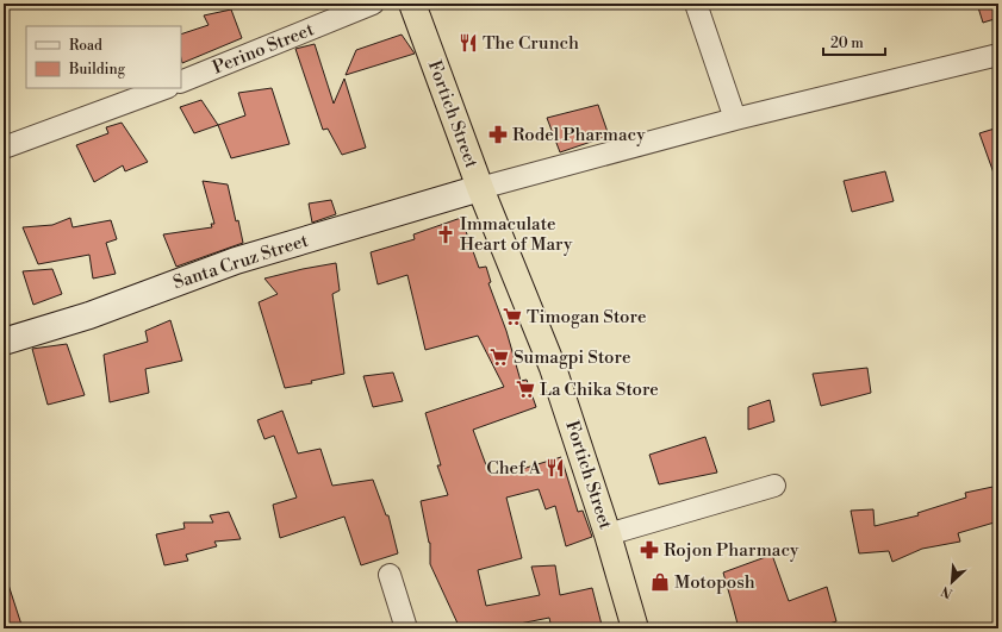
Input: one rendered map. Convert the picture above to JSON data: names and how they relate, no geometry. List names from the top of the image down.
{
  "streets": {
    "highway": ["Fortich Street"],
    "street": ["Perino Street", "Santa Cruz Street"]
  },
  "crossings": [
    ["Fortich Street", "Santa Cruz Street"]
  ],
  "places": {
    "restaurant": ["The Crunch", "Chef A"],
    "pharmacy": ["Rodel Pharmacy", "Rojon Pharmacy"],
    "church": ["Immaculate Heart of Mary"],
    "supermarket": ["Timogan Store", "Sumagpi Store", "La Chika Store"],
    "shop": ["Motoposh"]
  },
  "legend": ["Road", "Building"],
  "scale_bar": "20 m",
  "north": "bottom left"
}
